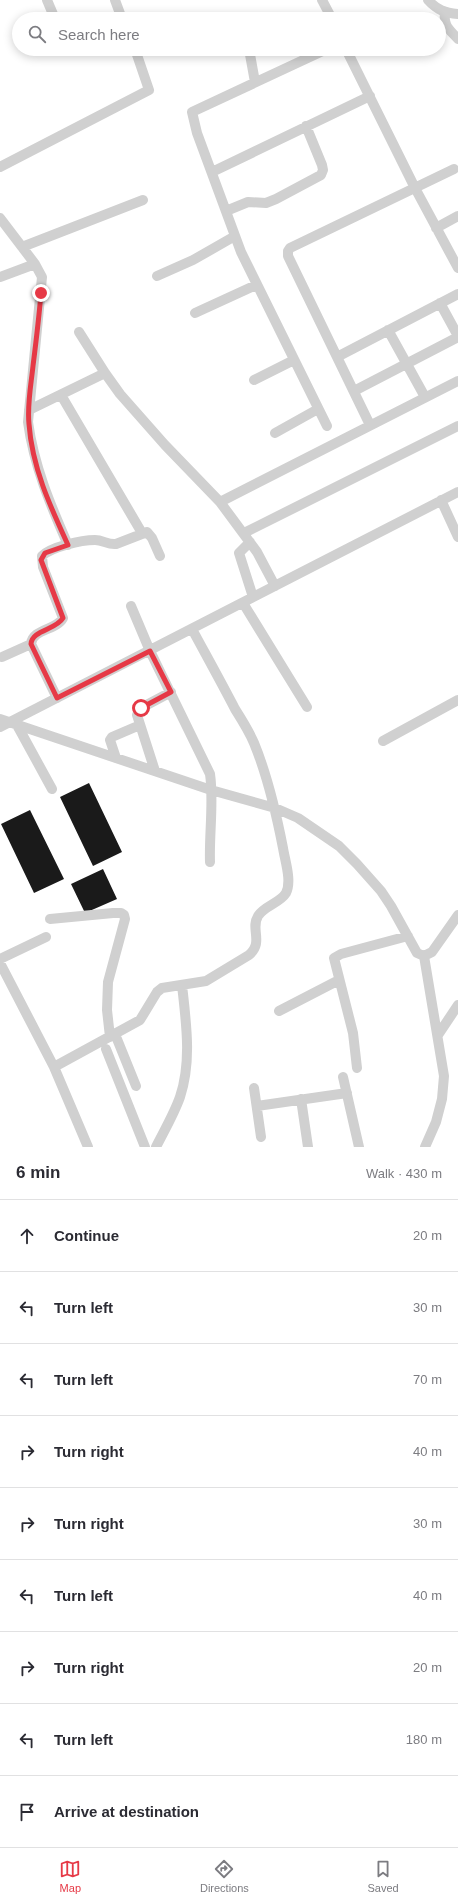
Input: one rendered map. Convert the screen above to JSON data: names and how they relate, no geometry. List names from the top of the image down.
{
  "page": {
    "search": "Search here",
    "heading": ["6 min", "Walk · 430 m"],
    "list": [
      ["Continue", "20 m"],
      ["Turn left", "30 m"],
      ["Turn left", "70 m"],
      ["Turn right", "40 m"],
      ["Turn right", "30 m"],
      ["Turn left", "40 m"],
      ["Turn right", "20 m"],
      ["Turn left", "180 m"],
      "Arrive at destination"
    ],
    "nav": ["Map", "Directions", "Saved"]
  }
}
